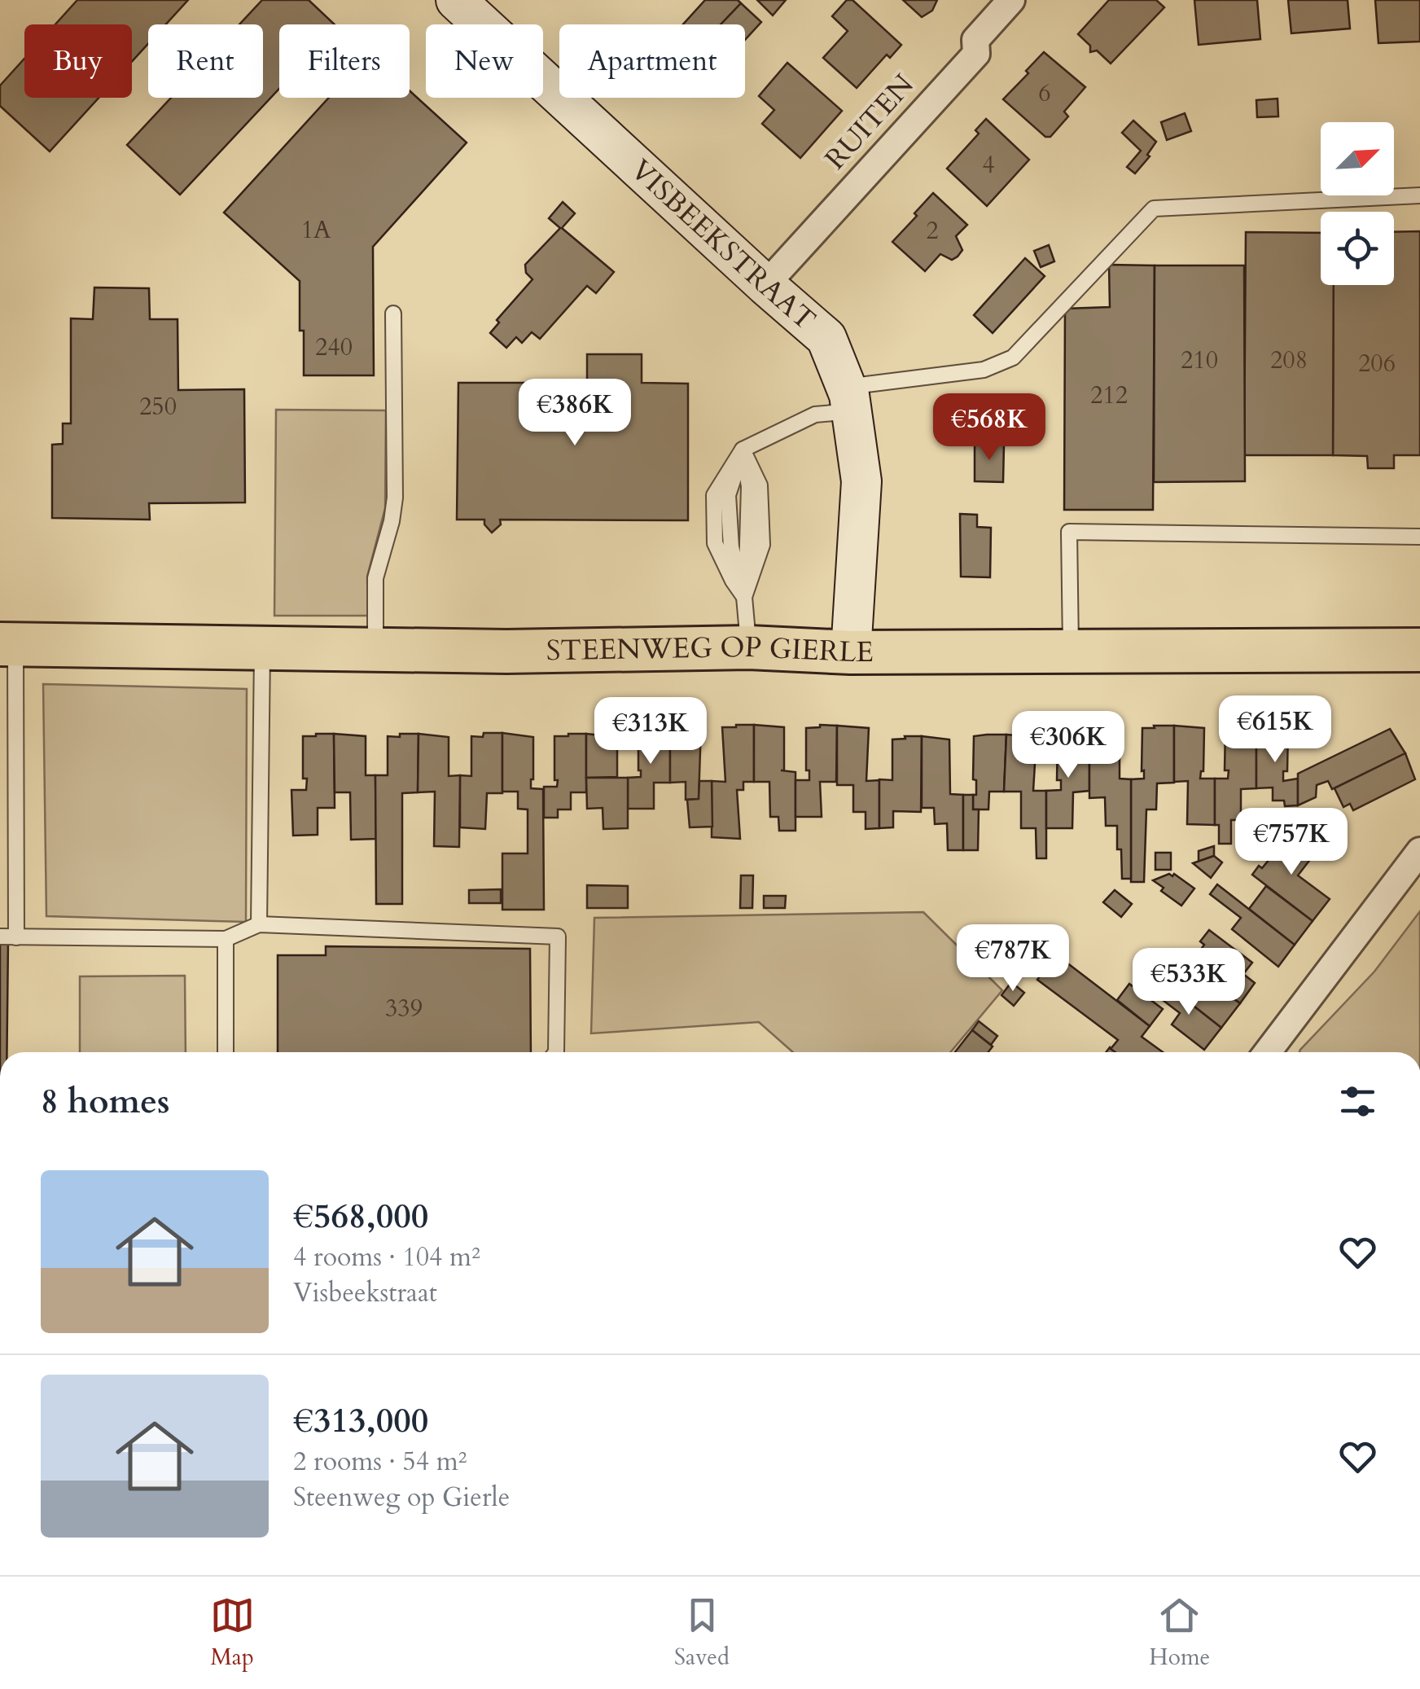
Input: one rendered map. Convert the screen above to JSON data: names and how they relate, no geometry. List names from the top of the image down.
{
  "streets": {
    "main road": ["STEENWEG OP GIERLE"],
    "street": ["RUITEN", "VISBEEKSTRAAT"]
  },
  "crossings": [
    ["RUITEN", "VISBEEKSTRAAT"],
    ["VISBEEKSTRAAT", "STEENWEG OP GIERLE"]
  ],
  "house_numbers": [
    "6",
    "4",
    "1A",
    "2",
    "240",
    "210",
    "208",
    "206",
    "212",
    "250",
    "339"
  ],
  "north": "top right",
  "page": {
    "chip": [
      "Buy",
      "Rent",
      "Filters",
      "New",
      "Apartment"
    ],
    "price": [
      "€386K",
      "€568K",
      "€615K",
      "€313K",
      "€306K",
      "€757K",
      "€787K",
      "€533K"
    ],
    "heading": "8 homes",
    "list": [
      {
        "name": "€568,000",
        "note": "4 rooms · 104 m² · Visbeekstraat"
      },
      {
        "name": "€313,000",
        "note": "2 rooms · 54 m² · Steenweg op Gierle"
      }
    ],
    "tabs": ["Map", "Saved", "Home"]
  }
}
